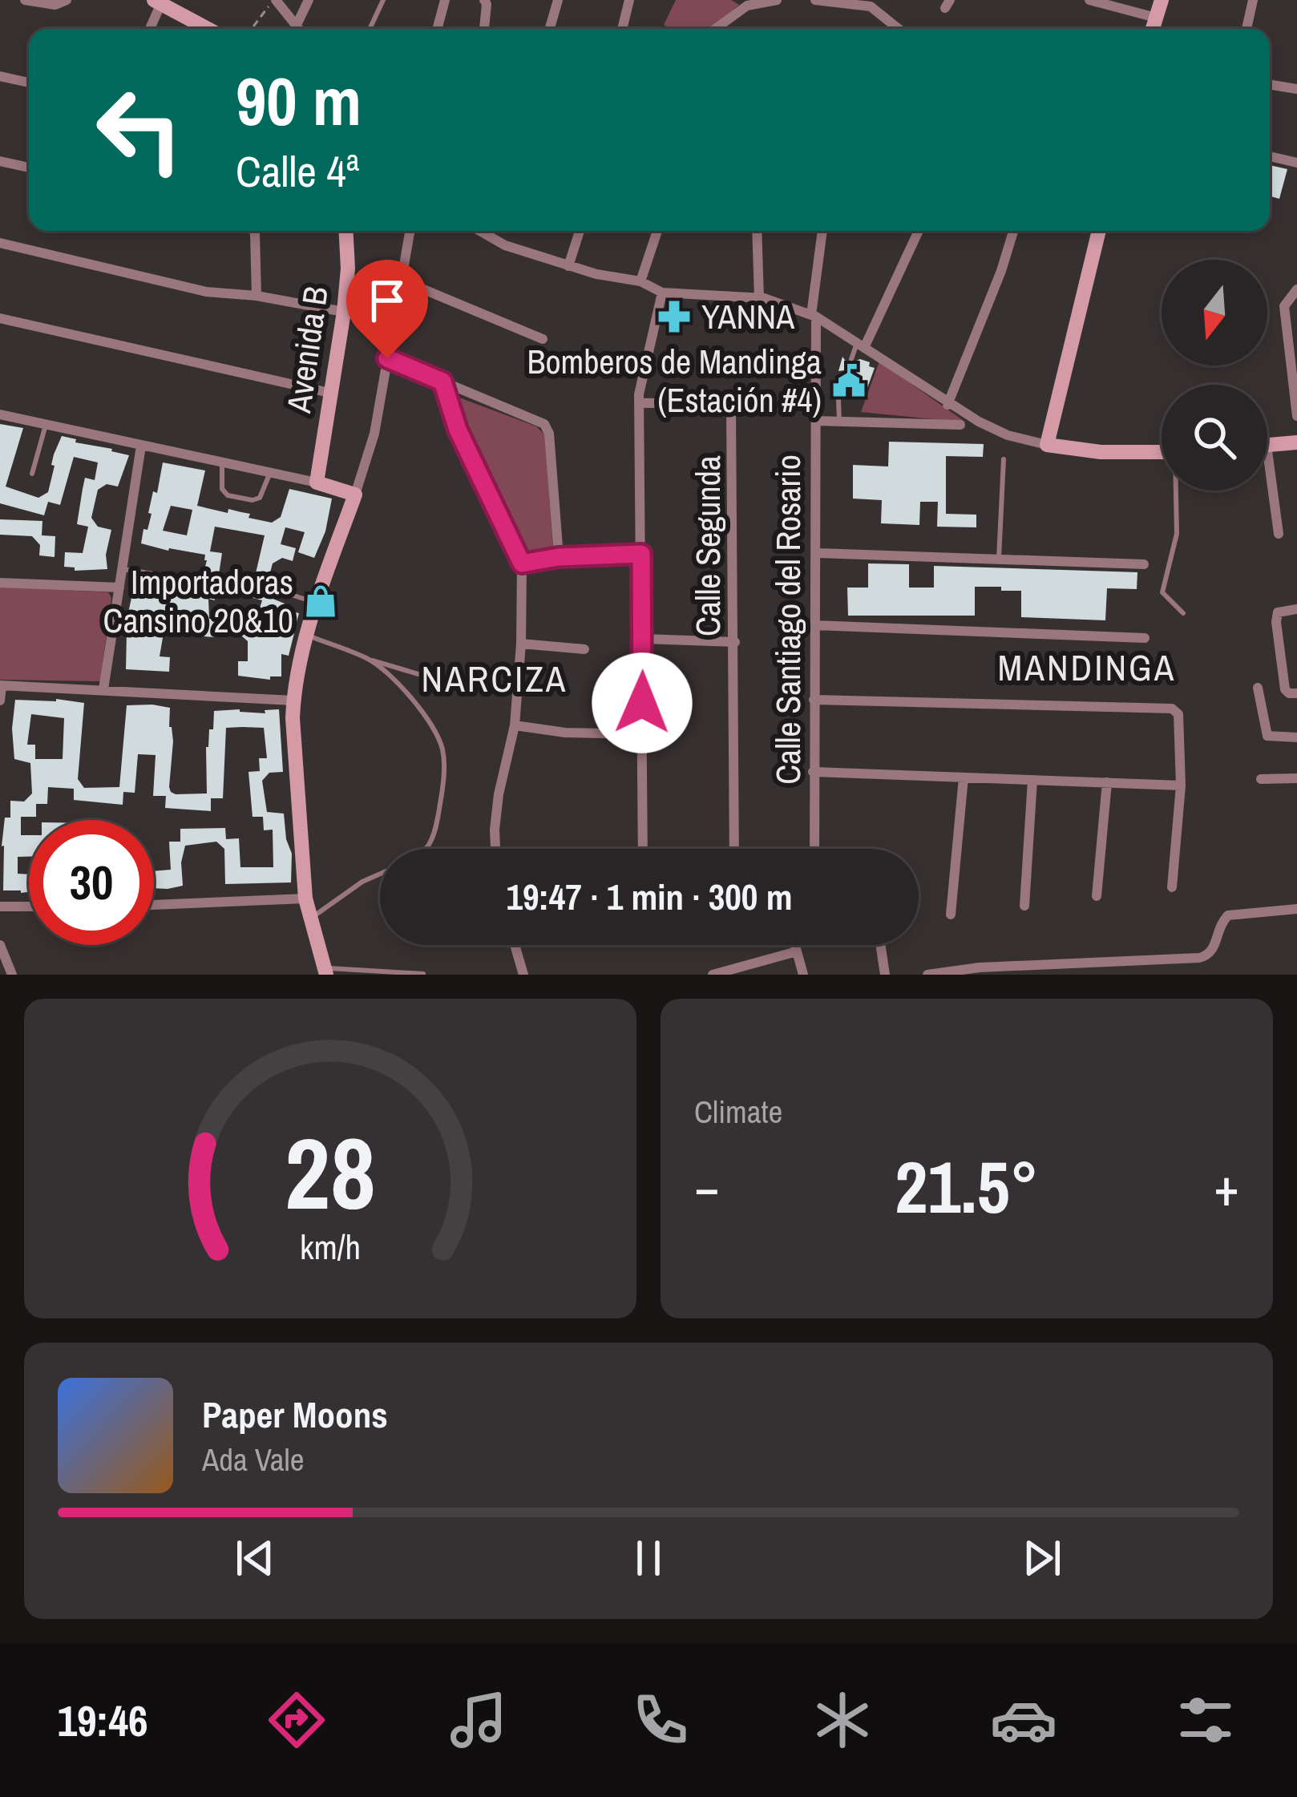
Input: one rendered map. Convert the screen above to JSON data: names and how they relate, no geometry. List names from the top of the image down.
{
  "streets": {
    "main road": ["Avenida B"],
    "street": ["Calle Segunda", "Calle Santiago del Rosario"]
  },
  "districts": ["MANDINGA", "NARCIZA"],
  "places": {
    "pharmacy": ["YANNA"],
    "public building": ["Bomberos de Mandinga (Estación #4)"],
    "shop": ["Importadoras Cansino 20&10"]
  },
  "north": "bottom",
  "page": {
    "turn": ["90 m", "Calle 4ª"],
    "limit": "30",
    "trip": "19:47 · 1 min · 300 m",
    "tile": "Climate",
    "heat": ["−", "21.5°", "+"],
    "song": ["Paper Moons", "Ada Vale"],
    "tabs": "19:46",
    "gauge": ["28", "km/h"]
  }
}
